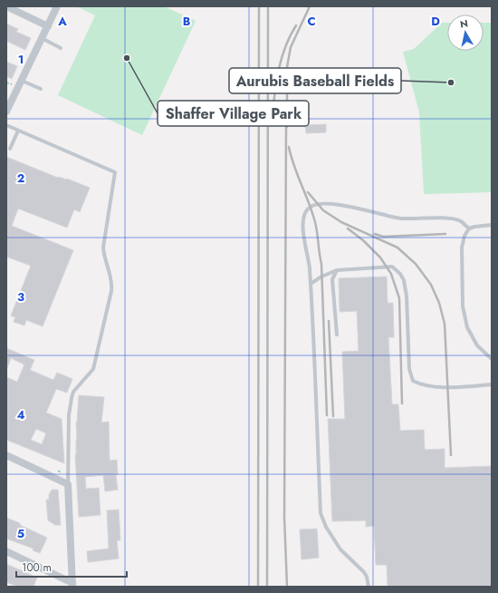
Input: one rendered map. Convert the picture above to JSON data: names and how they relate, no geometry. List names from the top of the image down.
{
  "places": ["Shaffer Village Park", "Aurubis Baseball Fields"],
  "scale_bar": "100 m",
  "north": "top",
  "grid": {
    "columns": [
      "A",
      "B",
      "C",
      "D"
    ],
    "rows": [
      "1",
      "2",
      "3",
      "4",
      "5"
    ]
  }
}
